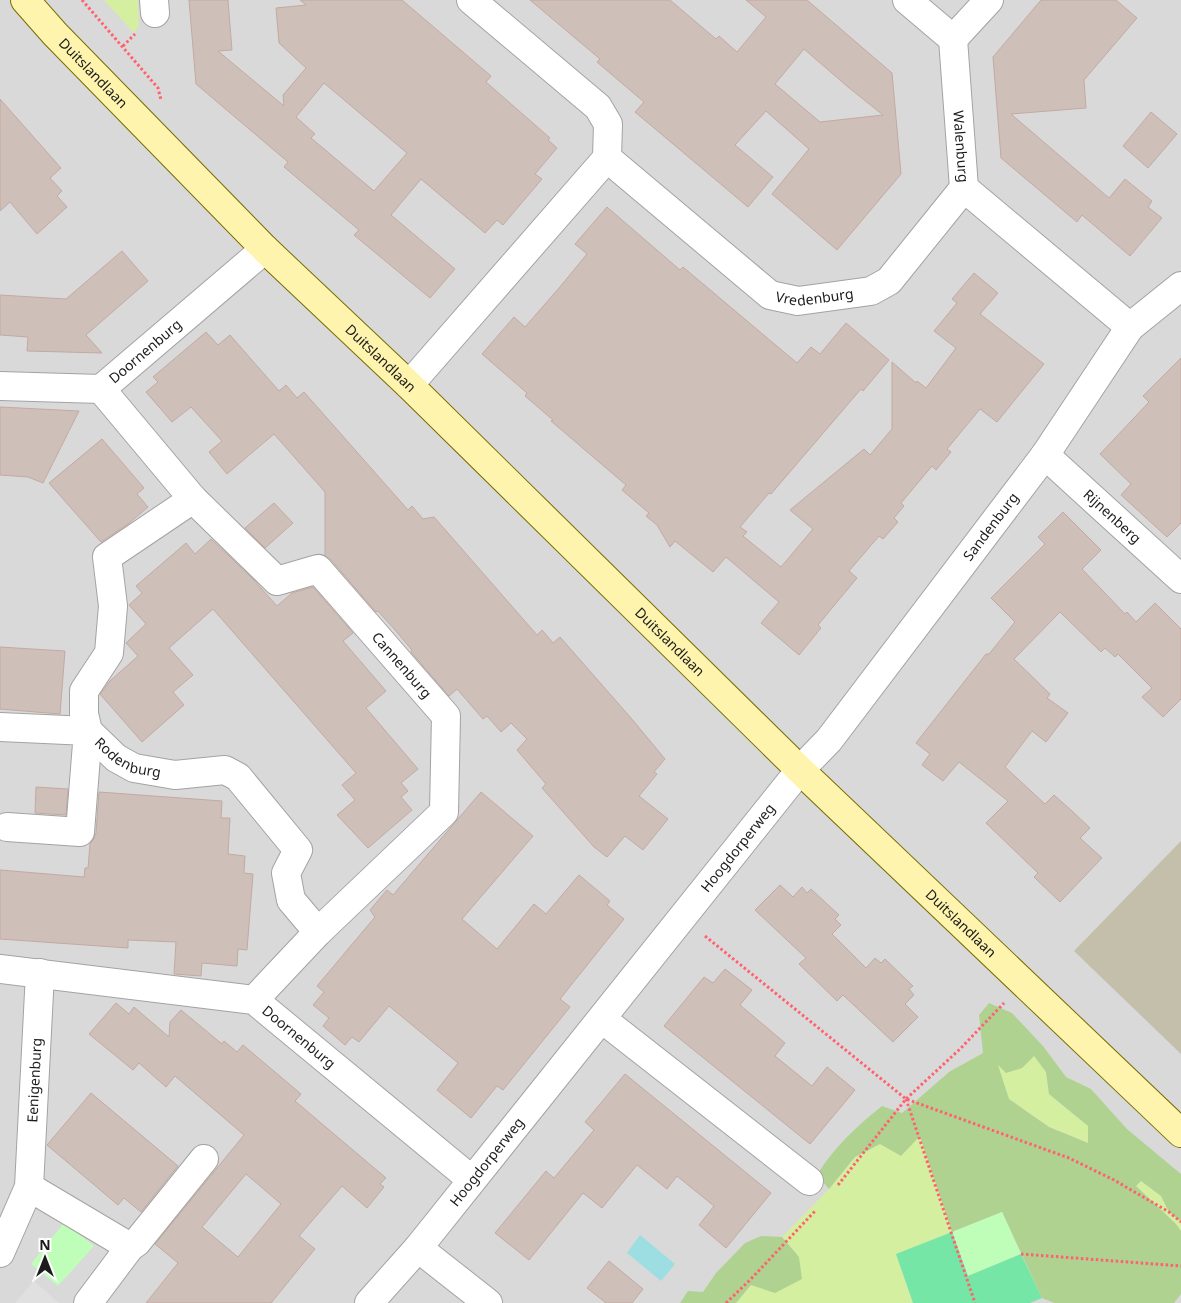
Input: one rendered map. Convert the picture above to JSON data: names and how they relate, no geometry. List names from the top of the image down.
{
  "streets": {
    "main road": ["Duitslandlaan"],
    "street": [
      "Walenburg",
      "Vredenburg",
      "Doornenburg",
      "Rijnenberg",
      "Sandenburg",
      "Cannenburg",
      "Rodenburg",
      "Hoogdorperweg",
      "Eenigenburg"
    ]
  },
  "crossings": [
    ["Duitslandlaan", "Doornenburg"],
    ["Duitslandlaan", "Sandenburg"],
    ["Duitslandlaan", "Hoogdorperweg"],
    ["Walenburg", "Vredenburg"],
    ["Walenburg", "Sandenburg"],
    ["Doornenburg", "Cannenburg"],
    ["Doornenburg", "Hoogdorperweg"],
    ["Doornenburg", "Eenigenburg"],
    ["Rijnenberg", "Sandenburg"],
    ["Sandenburg", "Hoogdorperweg"],
    ["Cannenburg", "Rodenburg"]
  ],
  "north": "top"
}
